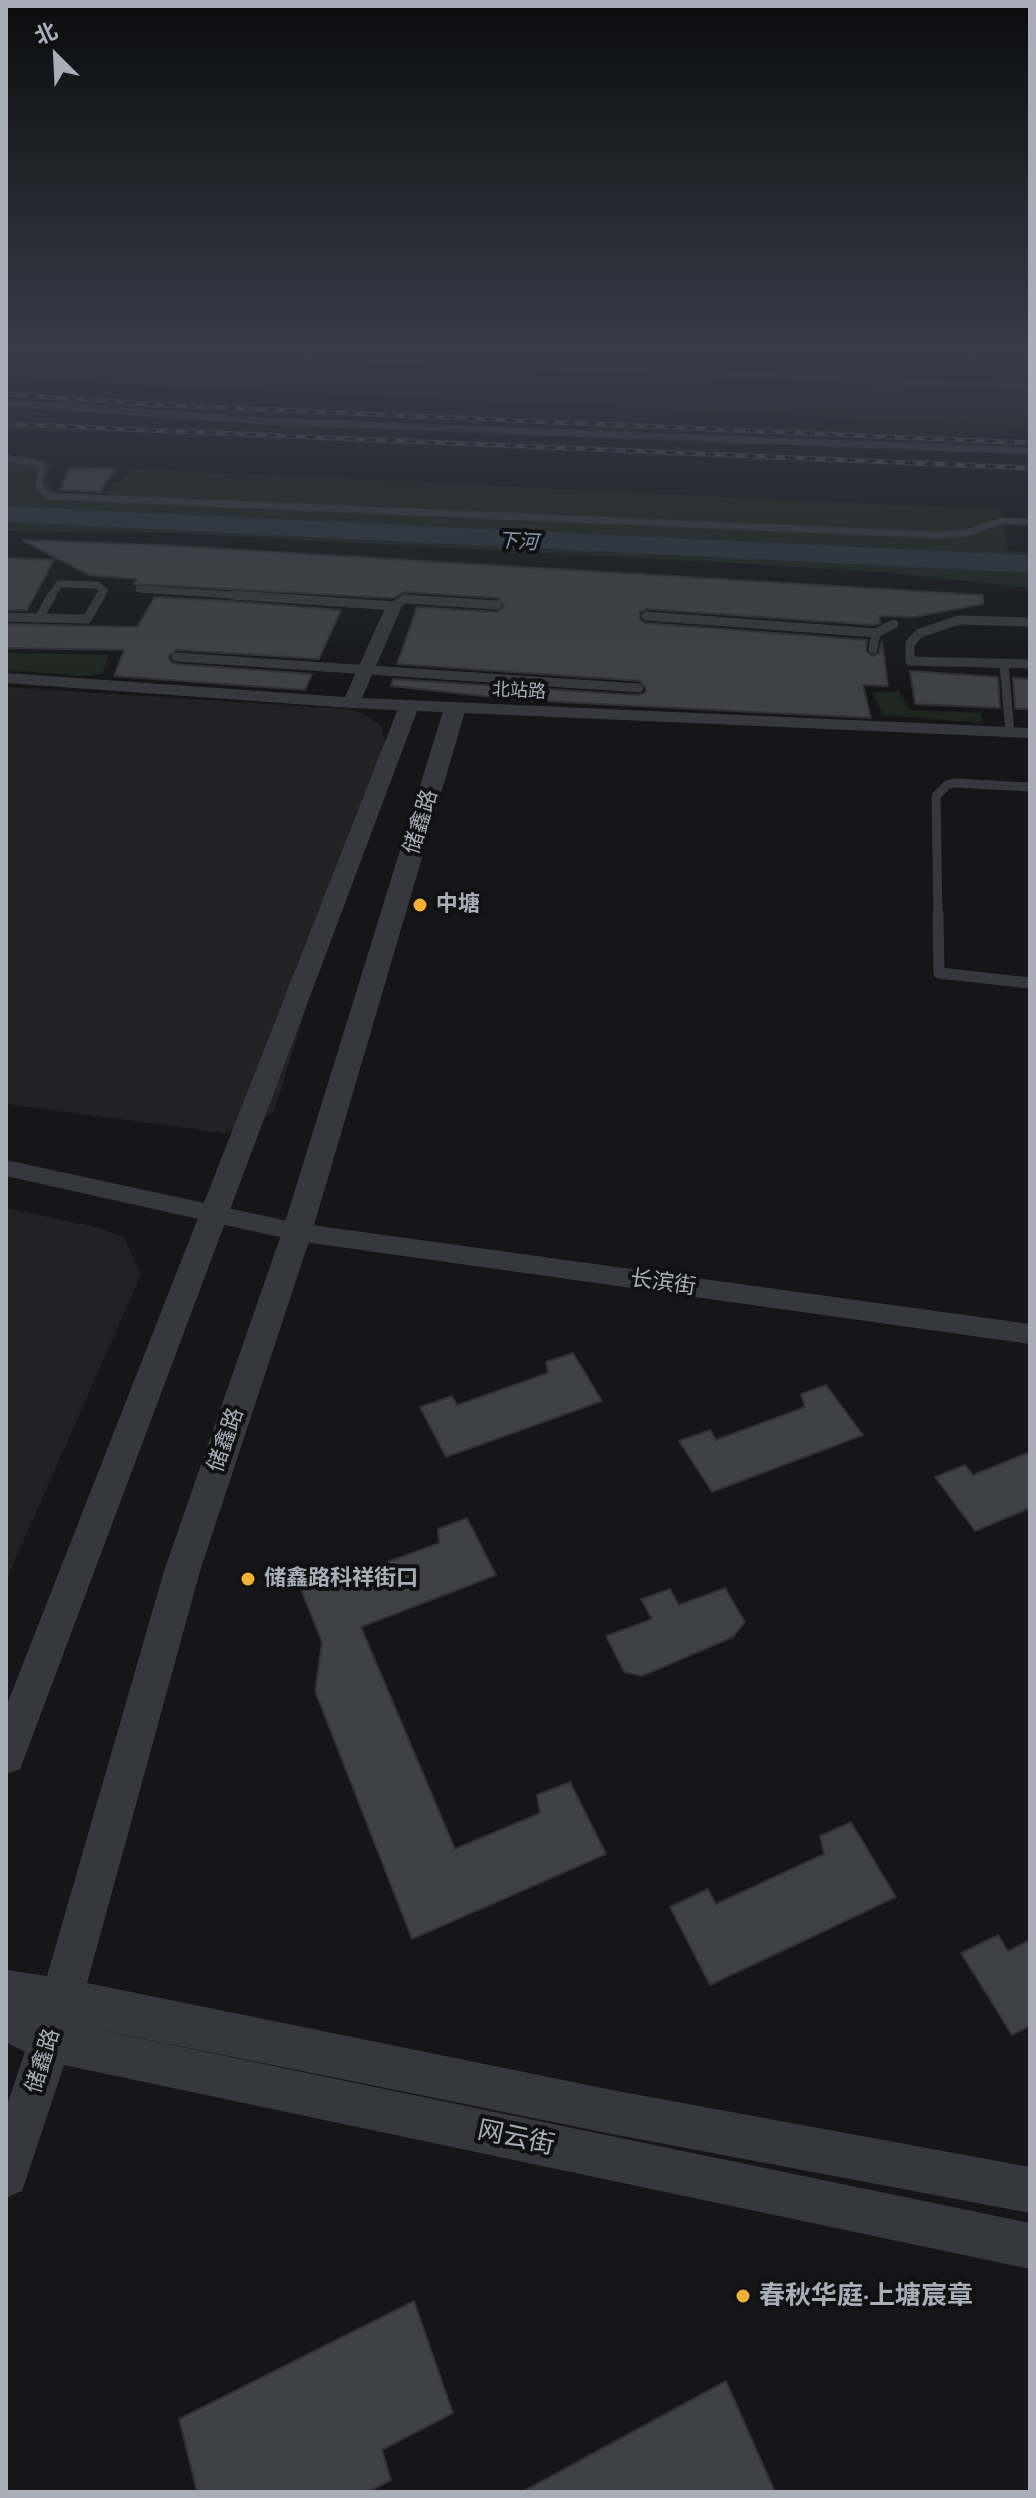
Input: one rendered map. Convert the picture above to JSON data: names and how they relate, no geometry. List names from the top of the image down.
{
  "streets": {
    "street": [
      "北站路",
      "储鑫路",
      "长滨街",
      "网云街"
    ]
  },
  "crossings": [
    ["北站路", "储鑫路"],
    ["储鑫路", "长滨街"],
    ["储鑫路", "网云街"]
  ],
  "water": ["下河"],
  "places": ["中塘", "储鑫路科祥街口", "春秋华庭·上塘宸章"],
  "north": "top left"
}
